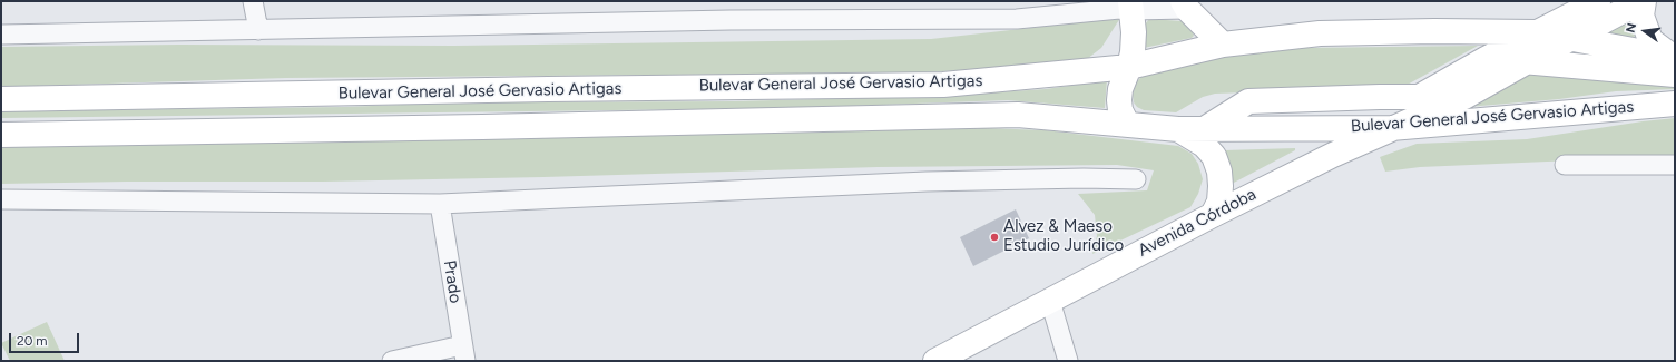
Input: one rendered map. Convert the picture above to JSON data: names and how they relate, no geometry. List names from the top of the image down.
{
  "streets": {
    "main road": ["Bulevar General José Gervasio Artigas", "Avenida Córdoba"],
    "street": ["Prado"]
  },
  "crossings": [
    ["Bulevar General José Gervasio Artigas", "Avenida Córdoba"]
  ],
  "places": ["Alvez & Maeso Estudio Jurídico"],
  "scale_bar": "20 m",
  "north": "left"
}
